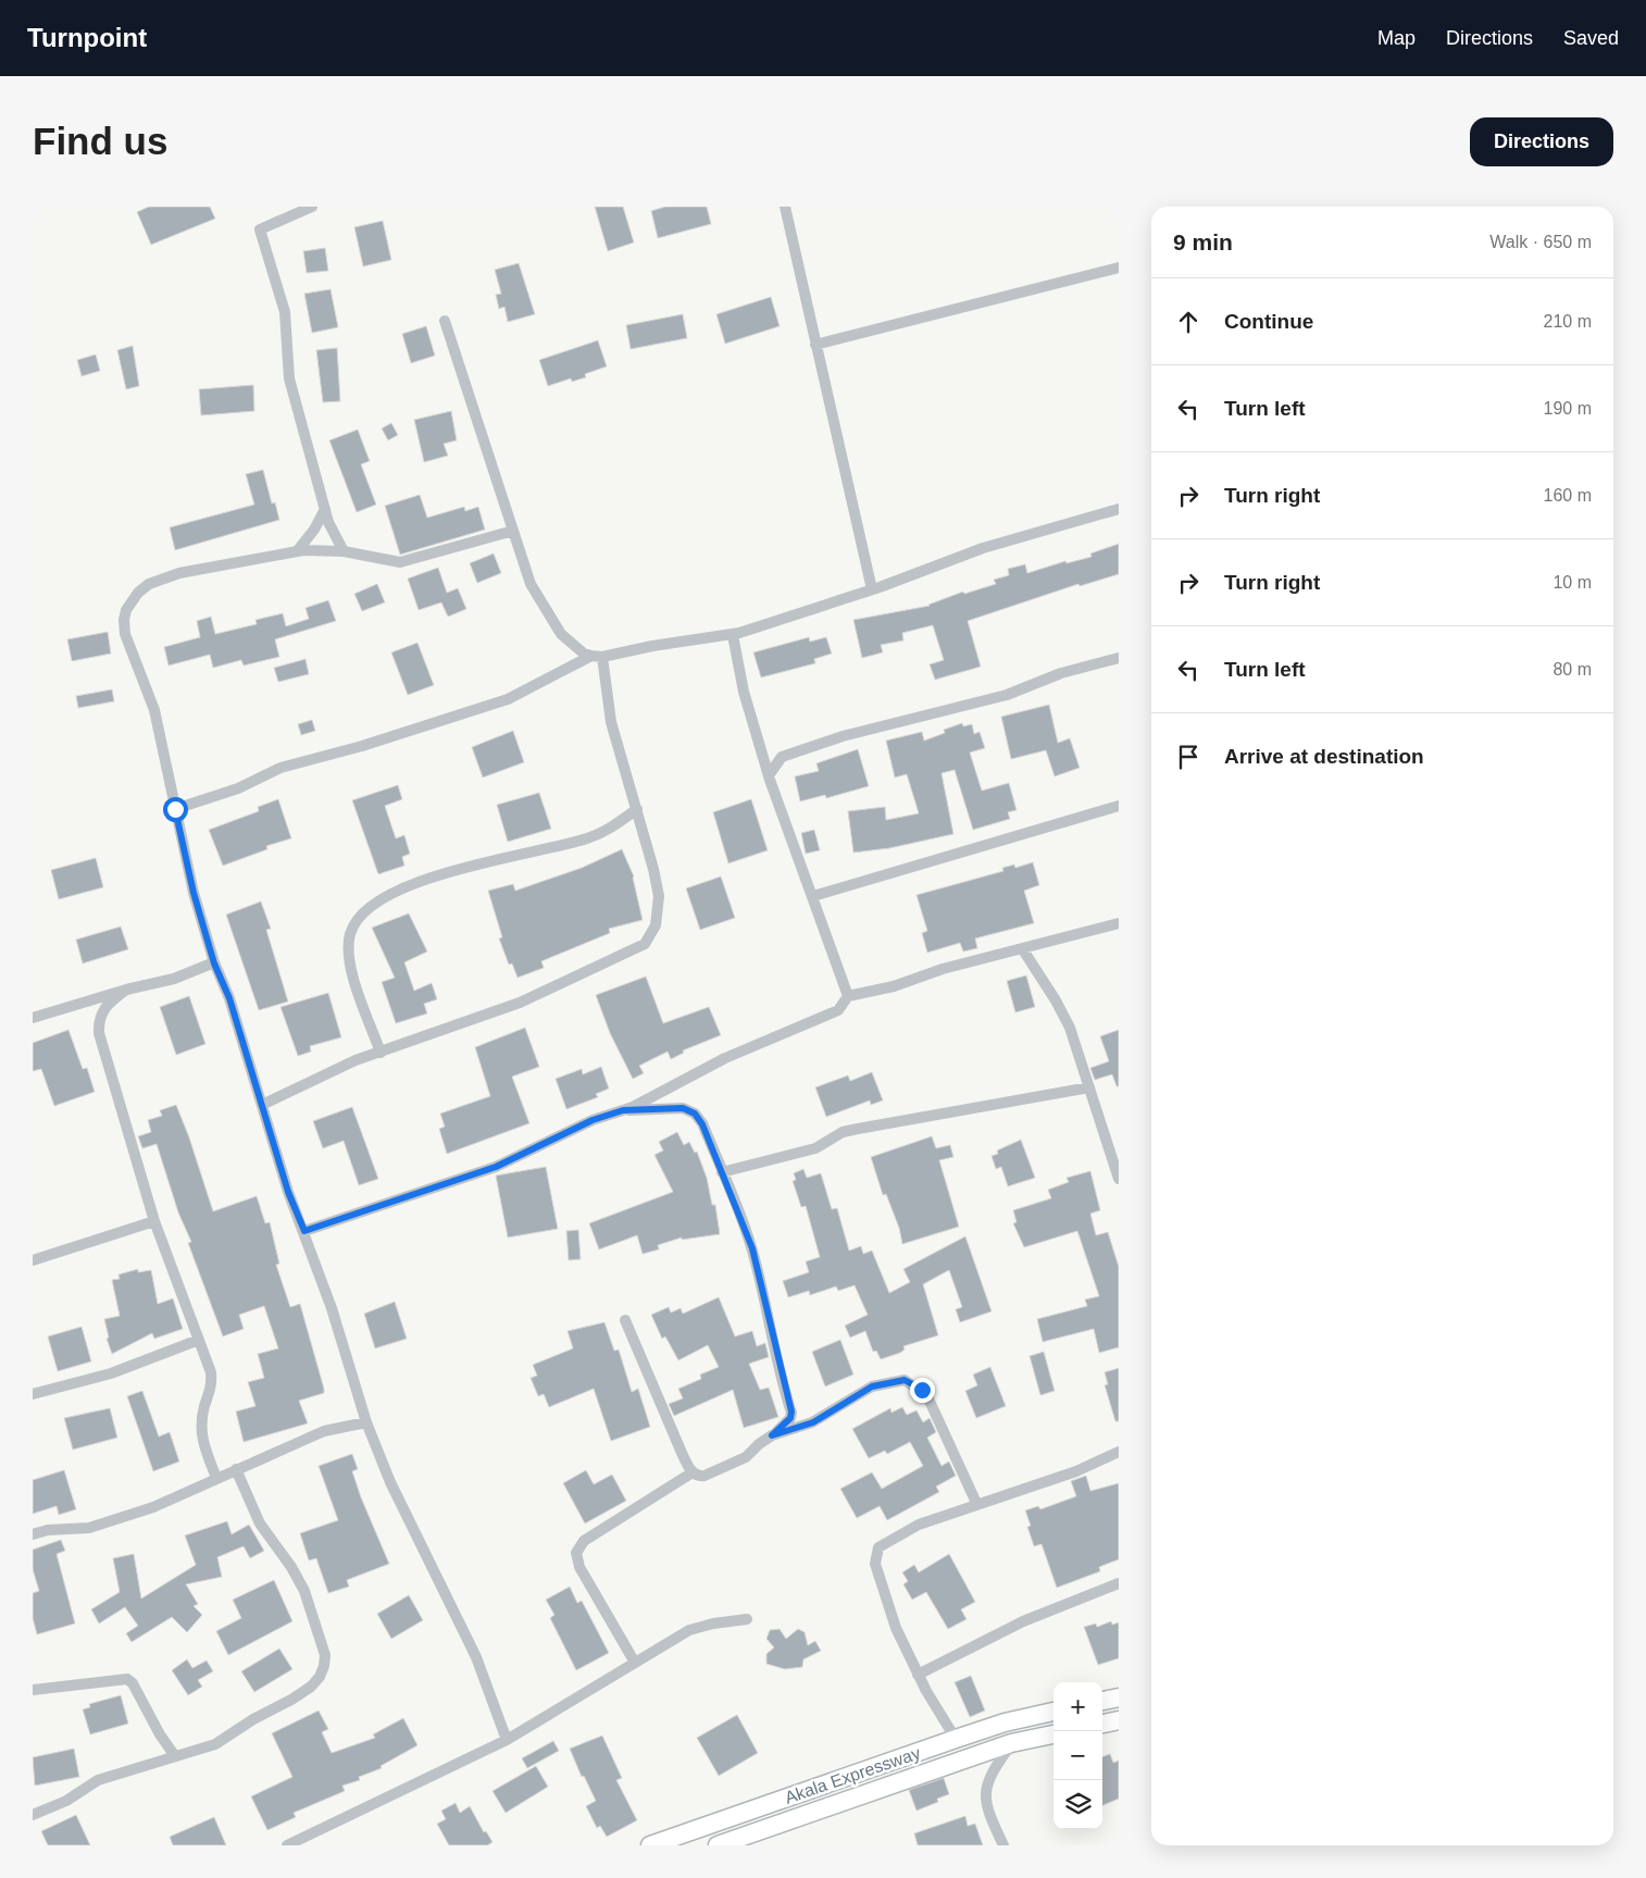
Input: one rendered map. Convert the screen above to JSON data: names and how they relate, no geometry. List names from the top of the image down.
{
  "streets": {
    "main road": ["Akala Expressway"]
  },
  "page": {
    "header": "Turnpoint",
    "nav": ["Map", "Directions", "Saved"],
    "buttons": "Directions",
    "title": "Find us",
    "heading": ["9 min", "Walk · 650 m"],
    "list": [
      ["Continue", "210 m"],
      ["Turn left", "190 m"],
      ["Turn right", "160 m"],
      ["Turn right", "10 m"],
      ["Turn left", "80 m"],
      "Arrive at destination"
    ],
    "map_buttons": ["+", "−"]
  }
}
